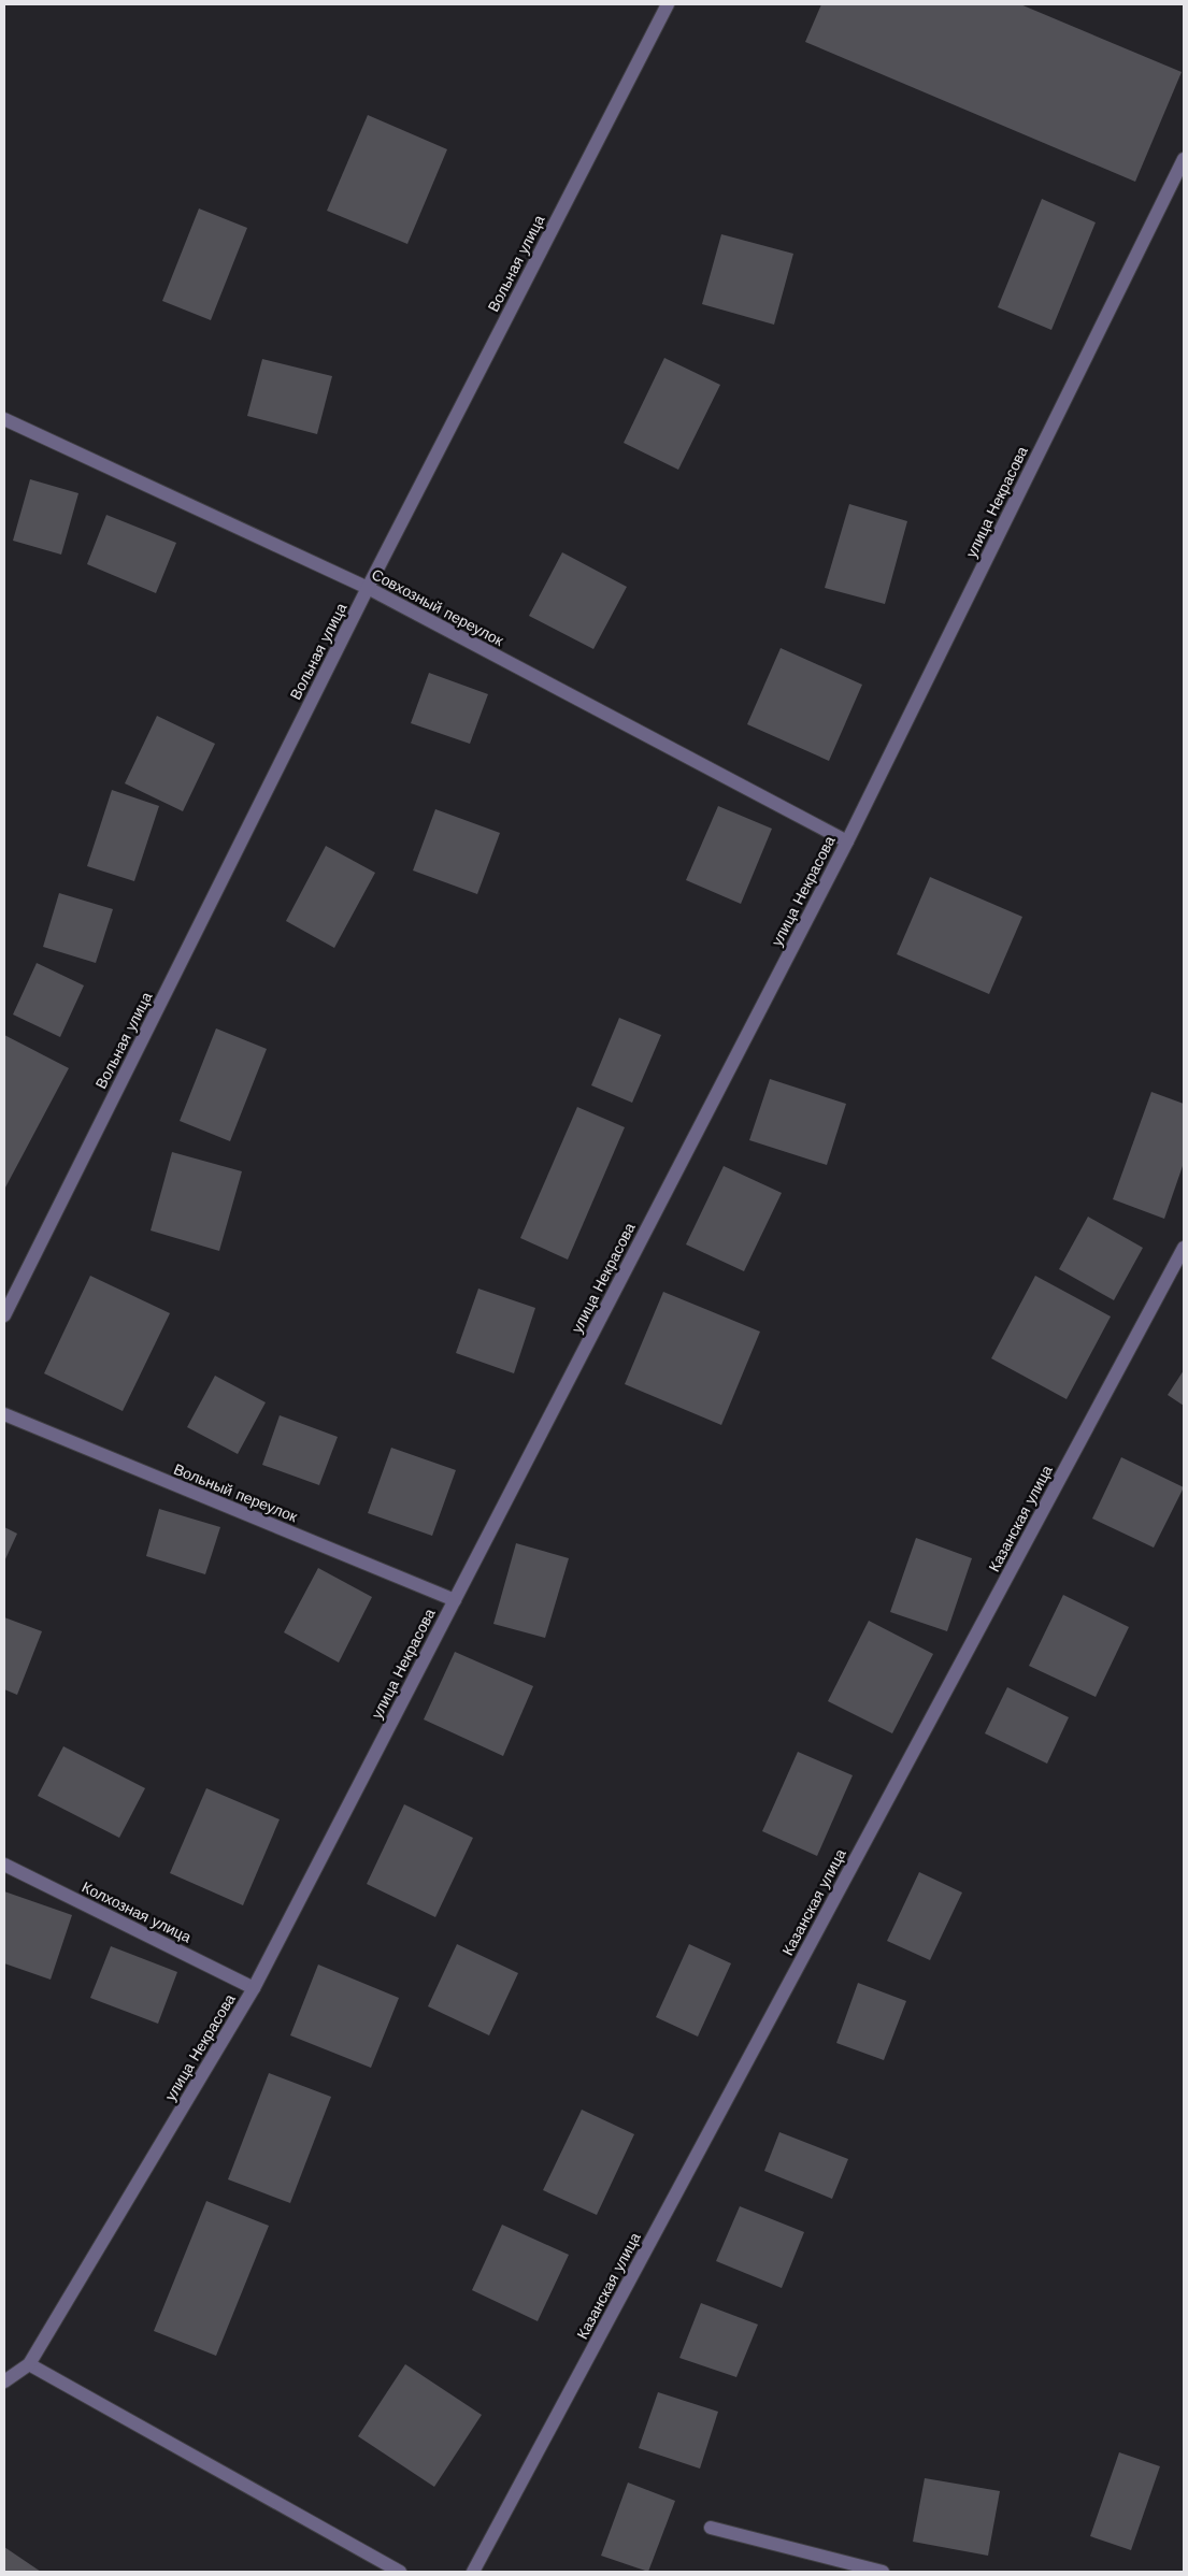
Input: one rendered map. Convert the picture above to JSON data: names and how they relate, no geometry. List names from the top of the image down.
{
  "streets": {
    "street": [
      "Вольная улица",
      "улица Некрасова",
      "Совхозный переулок",
      "Вольный переулок",
      "Казанская улица",
      "Колхозная улица"
    ]
  },
  "crossings": [
    ["Вольная улица", "Совхозный переулок"],
    ["улица Некрасова", "Совхозный переулок"],
    ["улица Некрасова", "Вольный переулок"],
    ["улица Некрасова", "Колхозная улица"]
  ]
}
